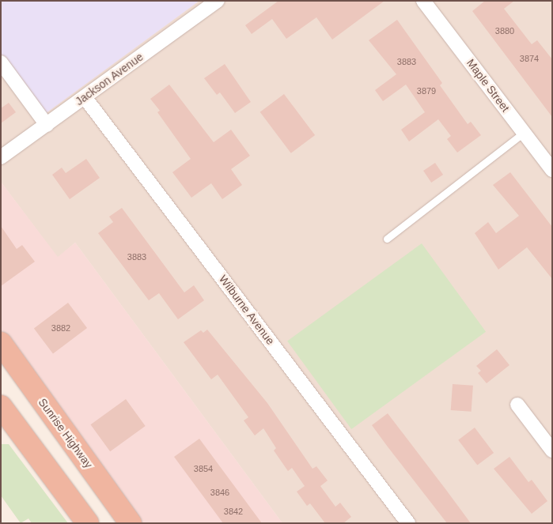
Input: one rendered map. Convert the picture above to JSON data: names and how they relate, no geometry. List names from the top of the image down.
{
  "streets": {
    "highway": ["Sunrise Highway"],
    "street": ["Jackson Avenue", "Maple Street", "Wilburne Avenue"]
  },
  "crossings": [
    ["Jackson Avenue", "Wilburne Avenue"]
  ],
  "house_numbers": [
    "3880",
    "3874",
    "3883",
    "3879",
    "3883",
    "3882",
    "3854",
    "3846",
    "3842"
  ]
}
